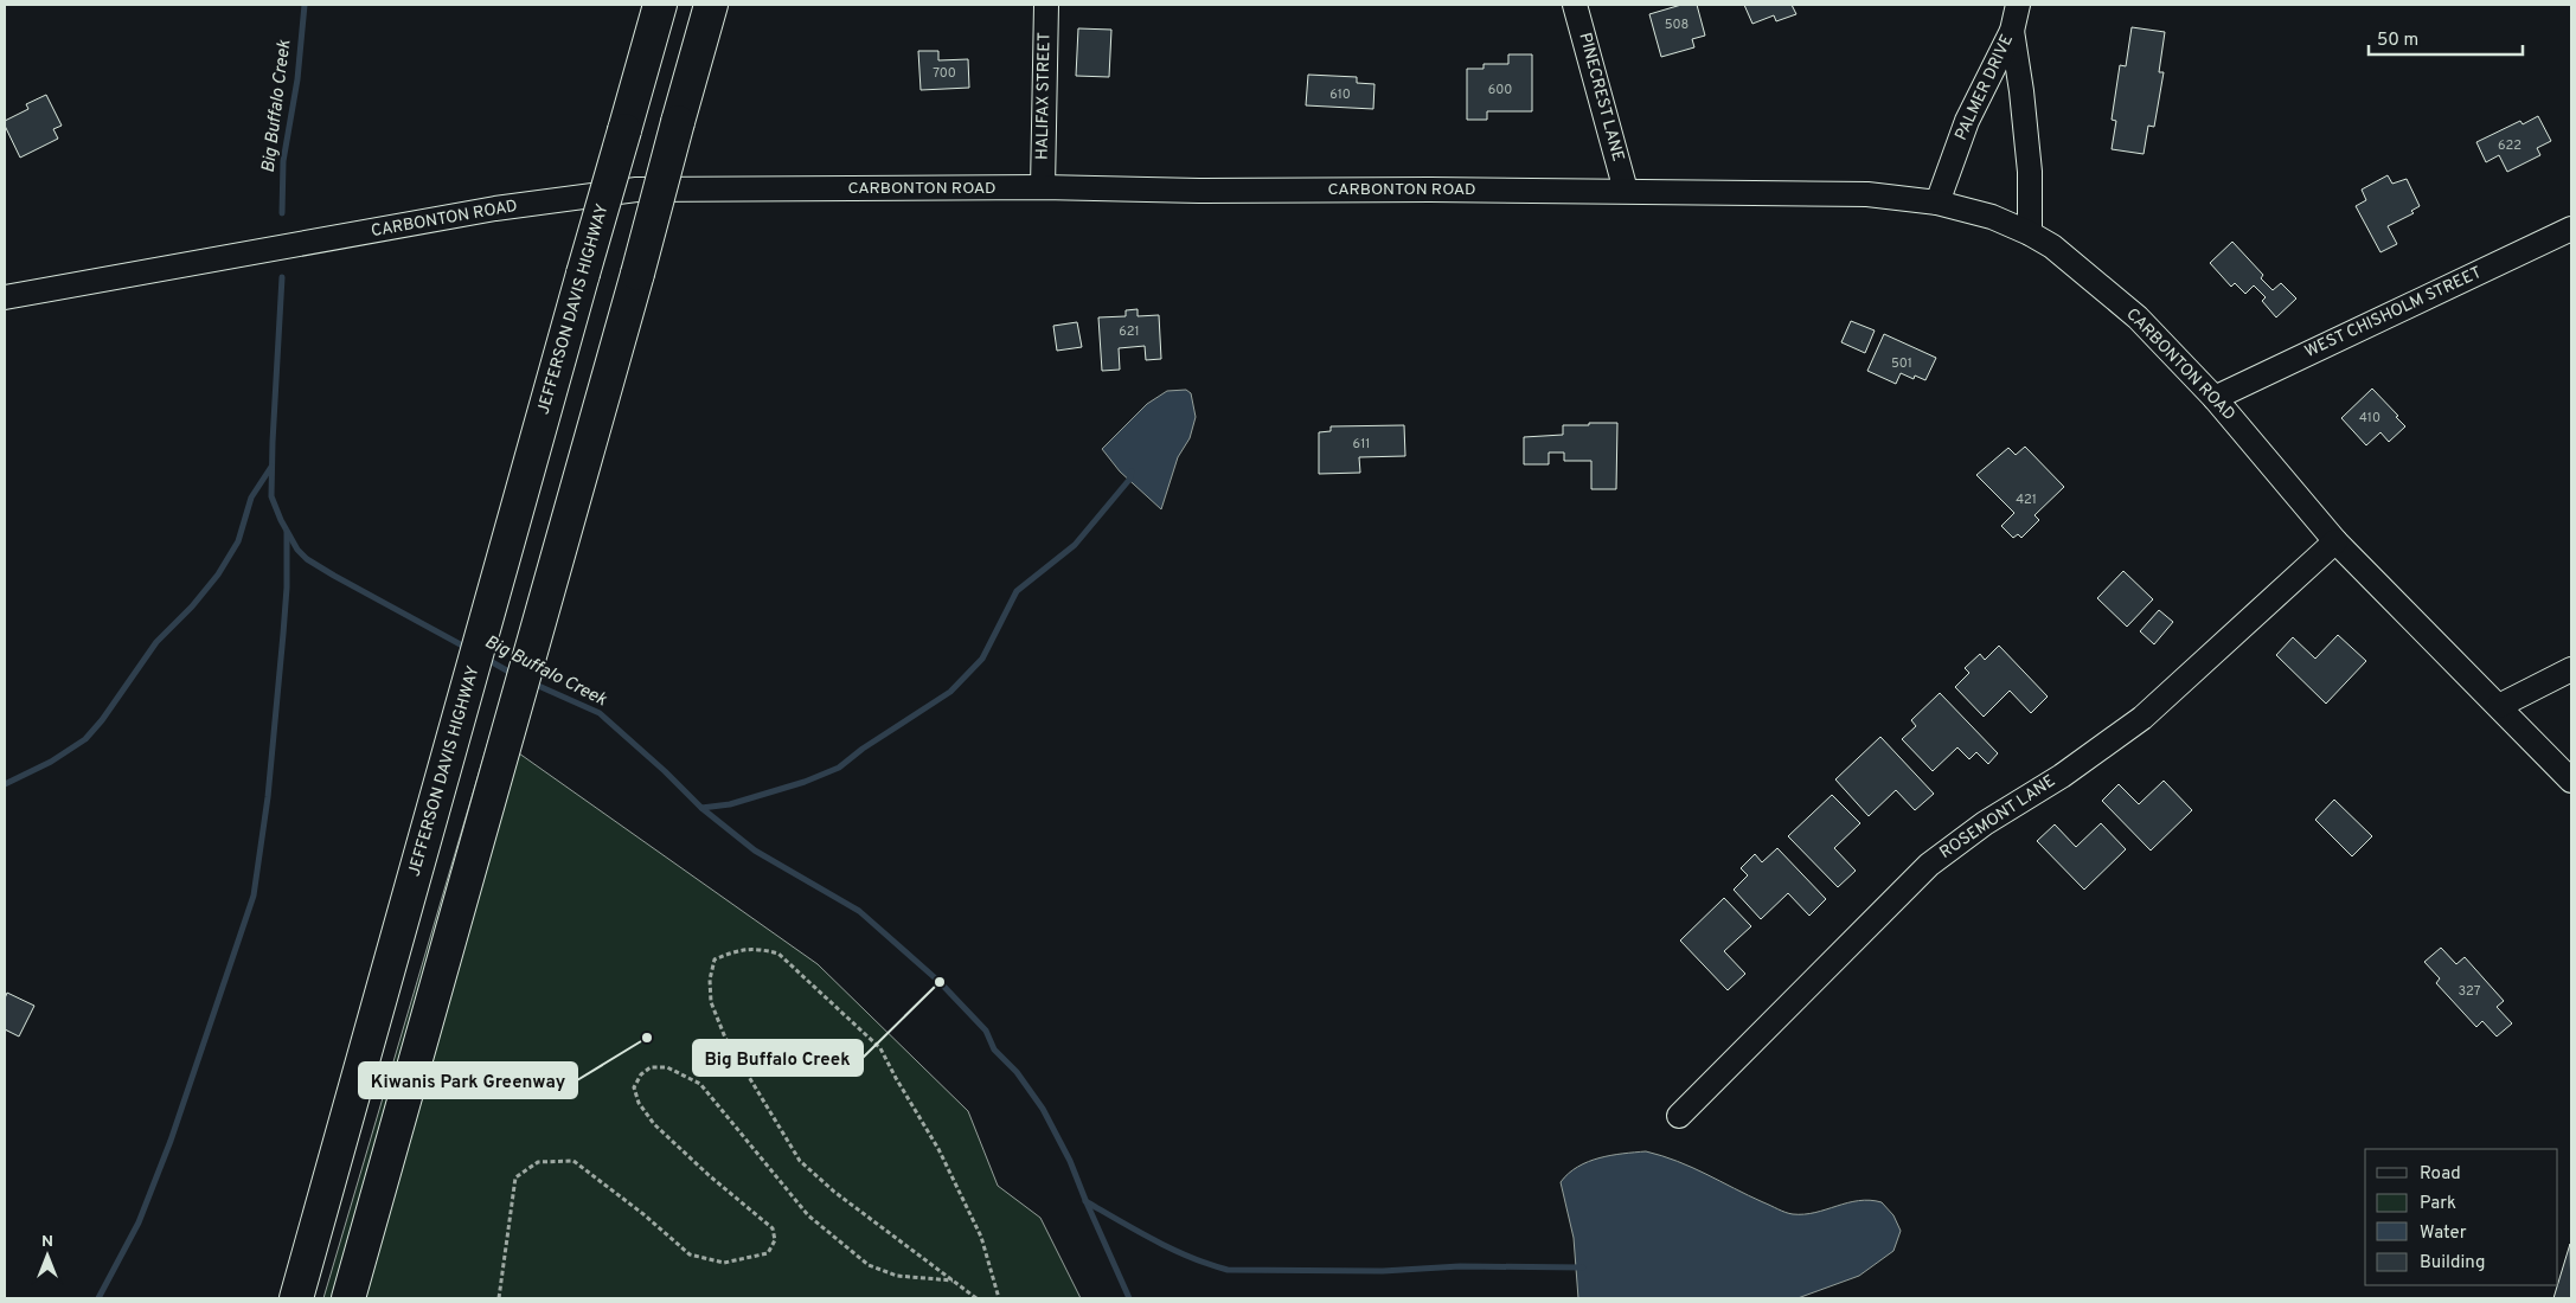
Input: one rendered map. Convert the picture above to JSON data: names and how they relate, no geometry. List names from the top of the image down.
{
  "streets": {
    "highway": ["JEFFERSON DAVIS HIGHWAY"],
    "street": [
      "PALMER DRIVE",
      "HALIFAX STREET",
      "PINECREST LANE",
      "CARBONTON ROAD",
      "WEST CHISHOLM STREET",
      "ROSEMONT LANE"
    ]
  },
  "crossings": [
    ["PALMER DRIVE", "CARBONTON ROAD"],
    ["HALIFAX STREET", "CARBONTON ROAD"],
    ["PINECREST LANE", "CARBONTON ROAD"],
    ["CARBONTON ROAD", "WEST CHISHOLM STREET"],
    ["CARBONTON ROAD", "ROSEMONT LANE"]
  ],
  "water": ["Big Buffalo Creek"],
  "places": ["Big Buffalo Creek", "Kiwanis Park Greenway"],
  "house_numbers": [
    "508",
    "700",
    "600",
    "610",
    "622",
    "621",
    "501",
    "410",
    "611",
    "421",
    "327"
  ],
  "legend": [
    "Road",
    "Park",
    "Water",
    "Building"
  ],
  "scale_bar": "50 m",
  "north": "top"
}
